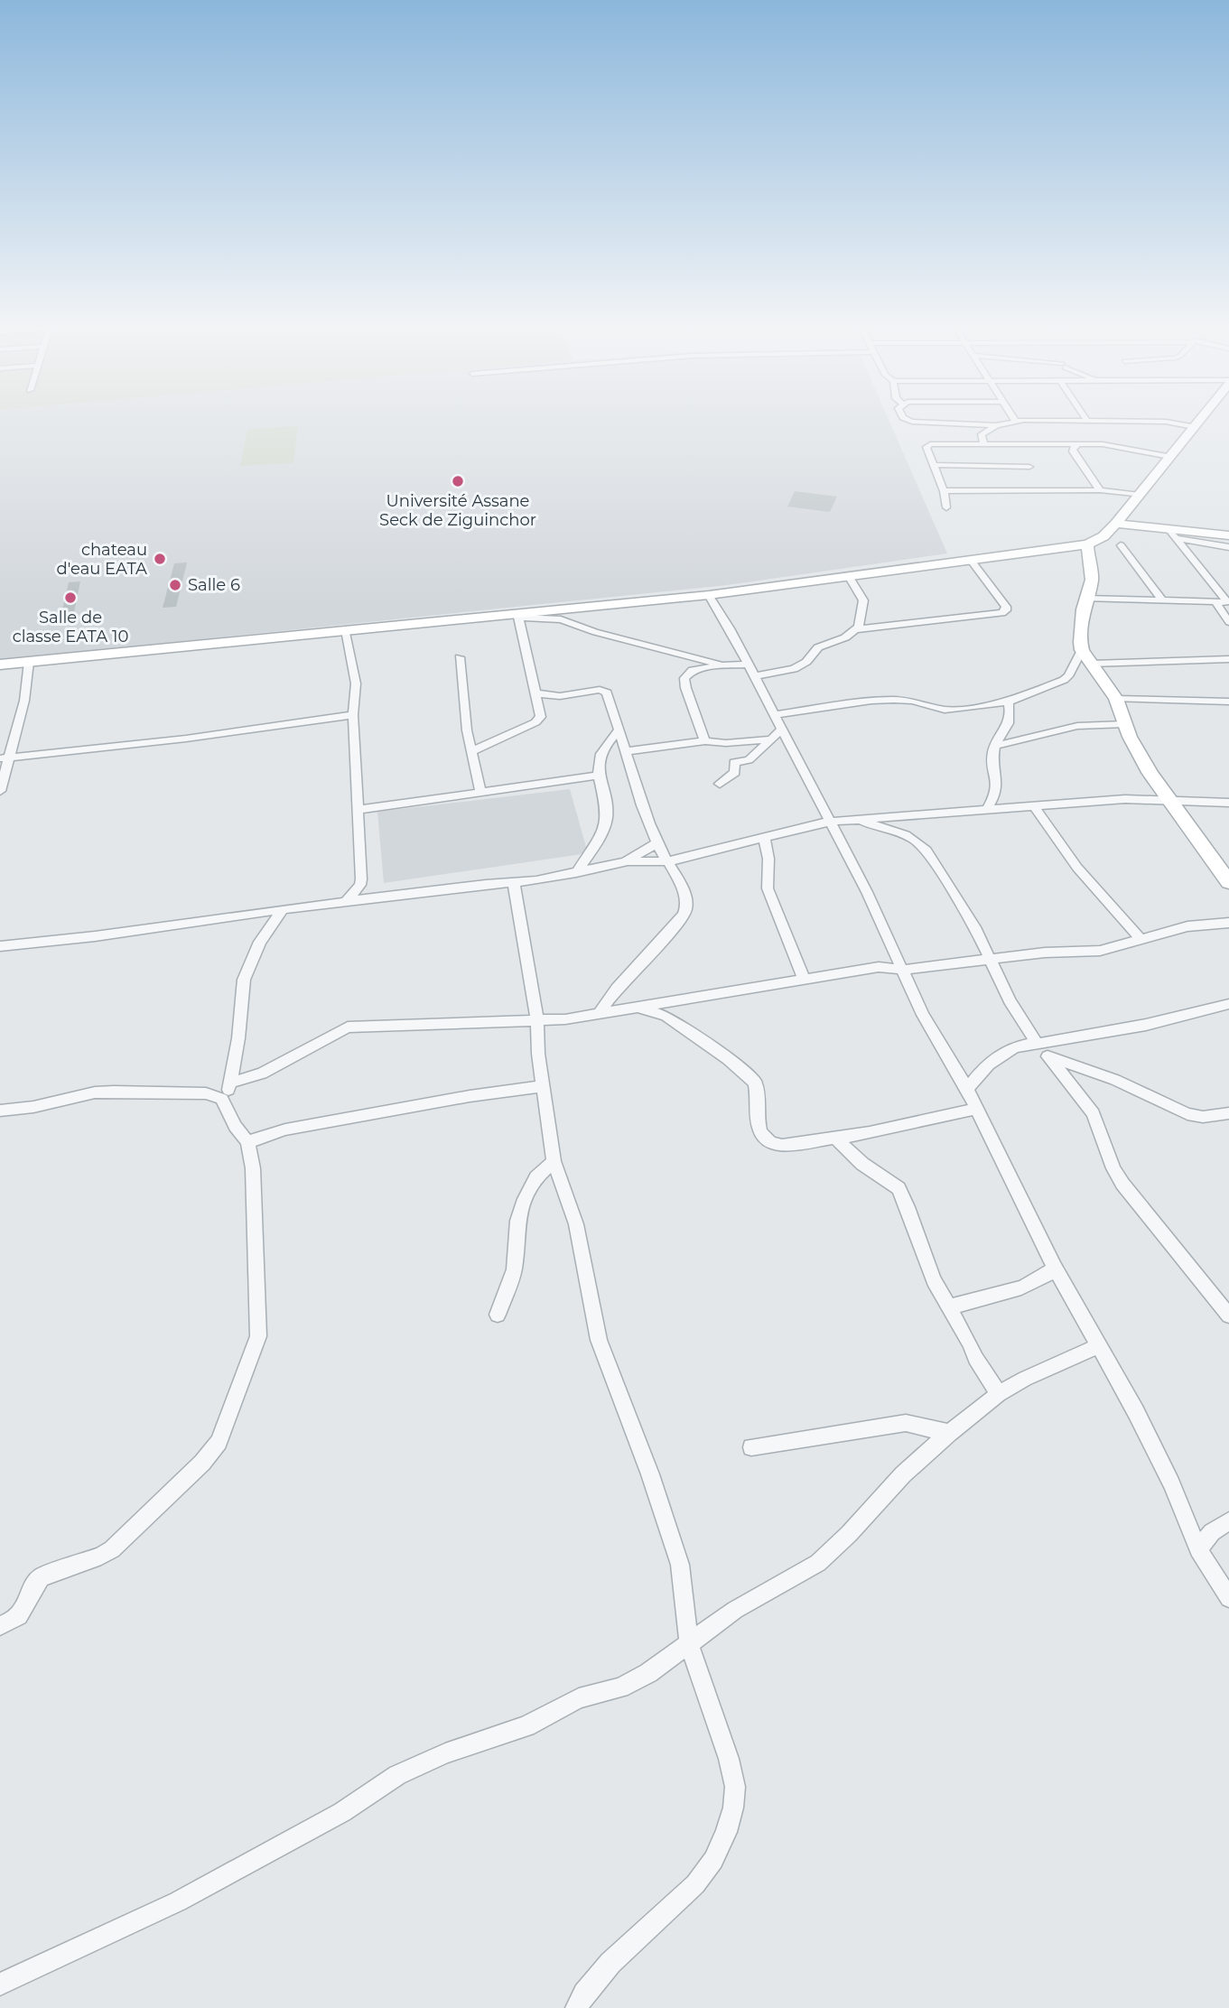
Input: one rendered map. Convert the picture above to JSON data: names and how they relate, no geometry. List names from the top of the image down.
{
  "places": [
    "Université Assane Seck de Ziguinchor",
    "chateau d'eau EATA",
    "Salle 6",
    "Salle de classe EATA 10"
  ]
}
